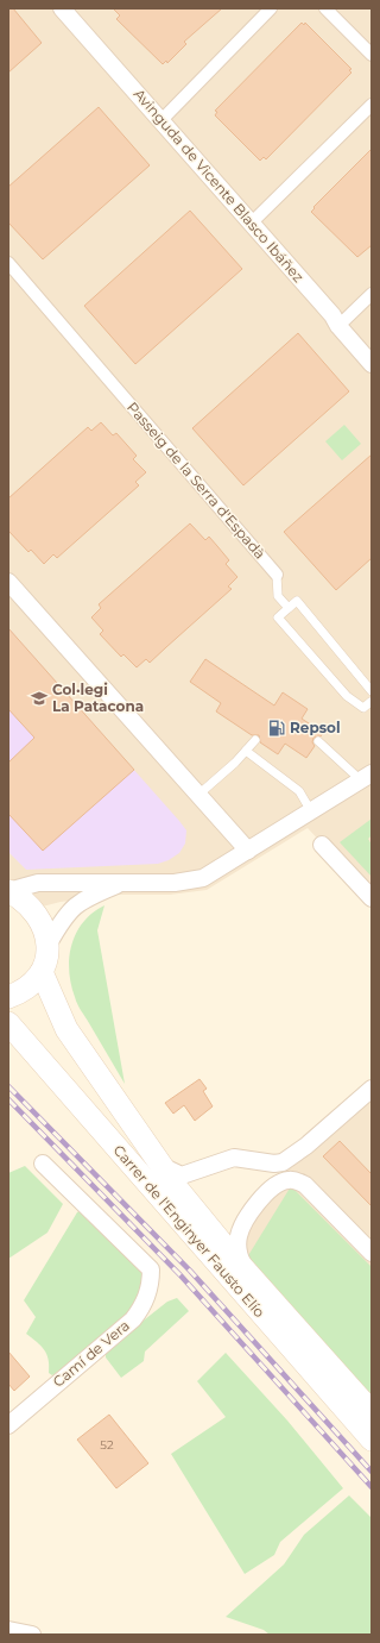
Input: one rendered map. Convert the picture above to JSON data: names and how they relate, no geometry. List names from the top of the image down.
{
  "streets": {
    "main road": ["Carrer de l'Enginyer Fausto Elío"],
    "street": ["Avinguda de Vicente Blasco Ibáñez", "Passeig de la Serra d'Espadà", "Camí de Vera"]
  },
  "places": {
    "school or university": ["Col·legi La Patacona"],
    "fuel station": ["Repsol"]
  },
  "house_numbers": ["52"]
}
